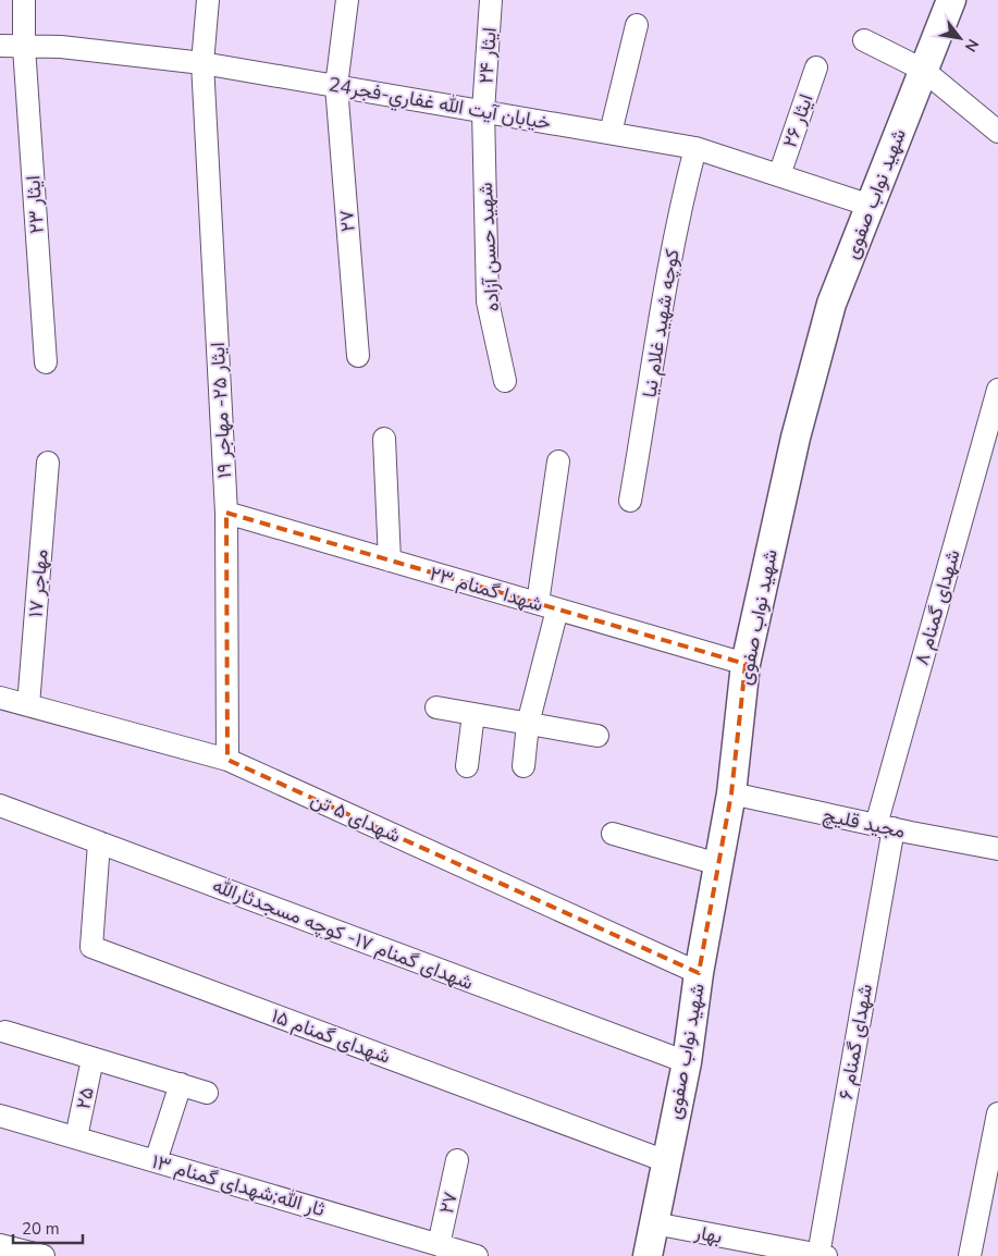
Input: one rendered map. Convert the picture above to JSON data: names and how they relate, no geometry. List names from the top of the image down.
{
  "streets": {
    "street": [
      "ایثار ۲۴",
      "خيابان آيت الله غفاري-فجر24",
      "ایثار ۲۶",
      "شهید نواب صفوی",
      "ایثار ۲۳",
      "۲۷",
      "شهید حسن آزاده",
      "کوچه شهید غلام نیا",
      "ایثار ۲۵- مهاجر ۱۹",
      "مهاجر ۱۷",
      "شهدا گمنام ۲۳",
      "شهدای گمنام ۸",
      "شهدای ۵ تن",
      "مجید قلیچ",
      "شهدای گمنام ۱۷- كوچه مسجدثارالله",
      "شهدای گمنام ۱۵",
      "شهدای گمنام ۶",
      "۲۵",
      "ثار الله;شهدای گمنام ۱۳",
      "بهار"
    ]
  },
  "crossings": [
    ["ایثار ۲۴", "خيابان آيت الله غفاري-فجر24"],
    ["ایثار ۲۴", "شهید حسن آزاده"],
    ["خيابان آيت الله غفاري-فجر24", "ایثار ۲۶"],
    ["خيابان آيت الله غفاري-فجر24", "شهید نواب صفوی"],
    ["خيابان آيت الله غفاري-فجر24", "ایثار ۲۳"],
    ["خيابان آيت الله غفاري-فجر24", "۲۷"],
    ["خيابان آيت الله غفاري-فجر24", "شهید حسن آزاده"],
    ["خيابان آيت الله غفاري-فجر24", "کوچه شهید غلام نیا"],
    ["خيابان آيت الله غفاري-فجر24", "ایثار ۲۵- مهاجر ۱۹"],
    ["شهید نواب صفوی", "شهدا گمنام ۲۳"],
    ["شهید نواب صفوی", "شهدای ۵ تن"],
    ["شهید نواب صفوی", "مجید قلیچ"],
    ["شهید نواب صفوی", "شهدای گمنام ۱۷- كوچه مسجدثارالله"],
    ["شهید نواب صفوی", "شهدای گمنام ۱۵"],
    ["شهید نواب صفوی", "بهار"],
    ["۲۷", "ثار الله;شهدای گمنام ۱۳"],
    ["ایثار ۲۵- مهاجر ۱۹", "شهدا گمنام ۲۳"],
    ["ایثار ۲۵- مهاجر ۱۹", "شهدای ۵ تن"],
    ["مهاجر ۱۷", "شهدای ۵ تن"],
    ["شهدای گمنام ۸", "مجید قلیچ"],
    ["شهدای گمنام ۸", "شهدای گمنام ۶"],
    ["مجید قلیچ", "شهدای گمنام ۶"],
    ["شهدای گمنام ۱۷- كوچه مسجدثارالله", "شهدای گمنام ۱۵"],
    ["شهدای گمنام ۶", "بهار"],
    ["۲۵", "ثار الله;شهدای گمنام ۱۳"]
  ],
  "scale_bar": "20 m",
  "north": "bottom right"
}
